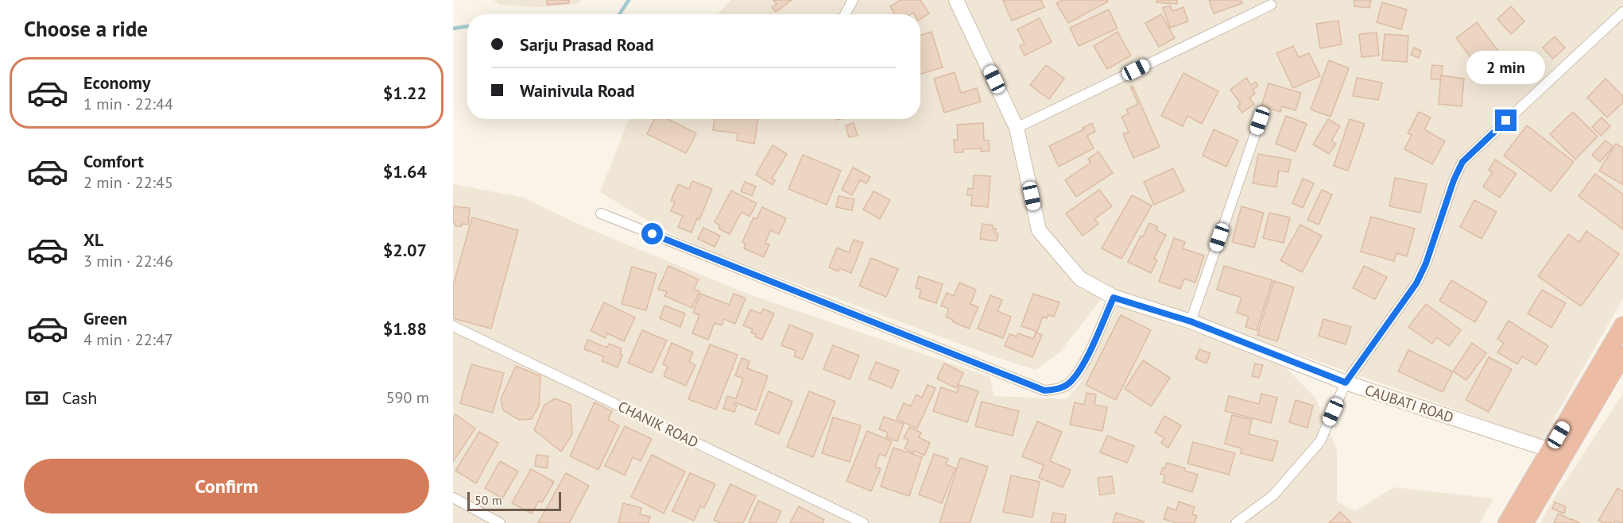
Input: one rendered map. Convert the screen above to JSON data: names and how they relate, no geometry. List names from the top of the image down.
{
  "streets": {
    "street": ["CAUBATI ROAD", "CHANIK ROAD"]
  },
  "scale_bar": "50 m",
  "page": {
    "heading": "Choose a ride",
    "banner": ["Sarju Prasad Road", "Wainivula Road"],
    "bubble": "2 min",
    "list": [
      {
        "name": "Economy",
        "note": "1 min · 22:44",
        "value": "$1.22"
      },
      {
        "name": "Comfort",
        "note": "2 min · 22:45",
        "value": "$1.64"
      },
      {
        "name": "XL",
        "note": "3 min · 22:46",
        "value": "$2.07"
      },
      {
        "name": "Green",
        "note": "4 min · 22:47",
        "value": "$1.88"
      }
    ],
    "pay": ["Cash", "590 m"],
    "buttons": "Confirm",
    "scale": "50 m"
  }
}
